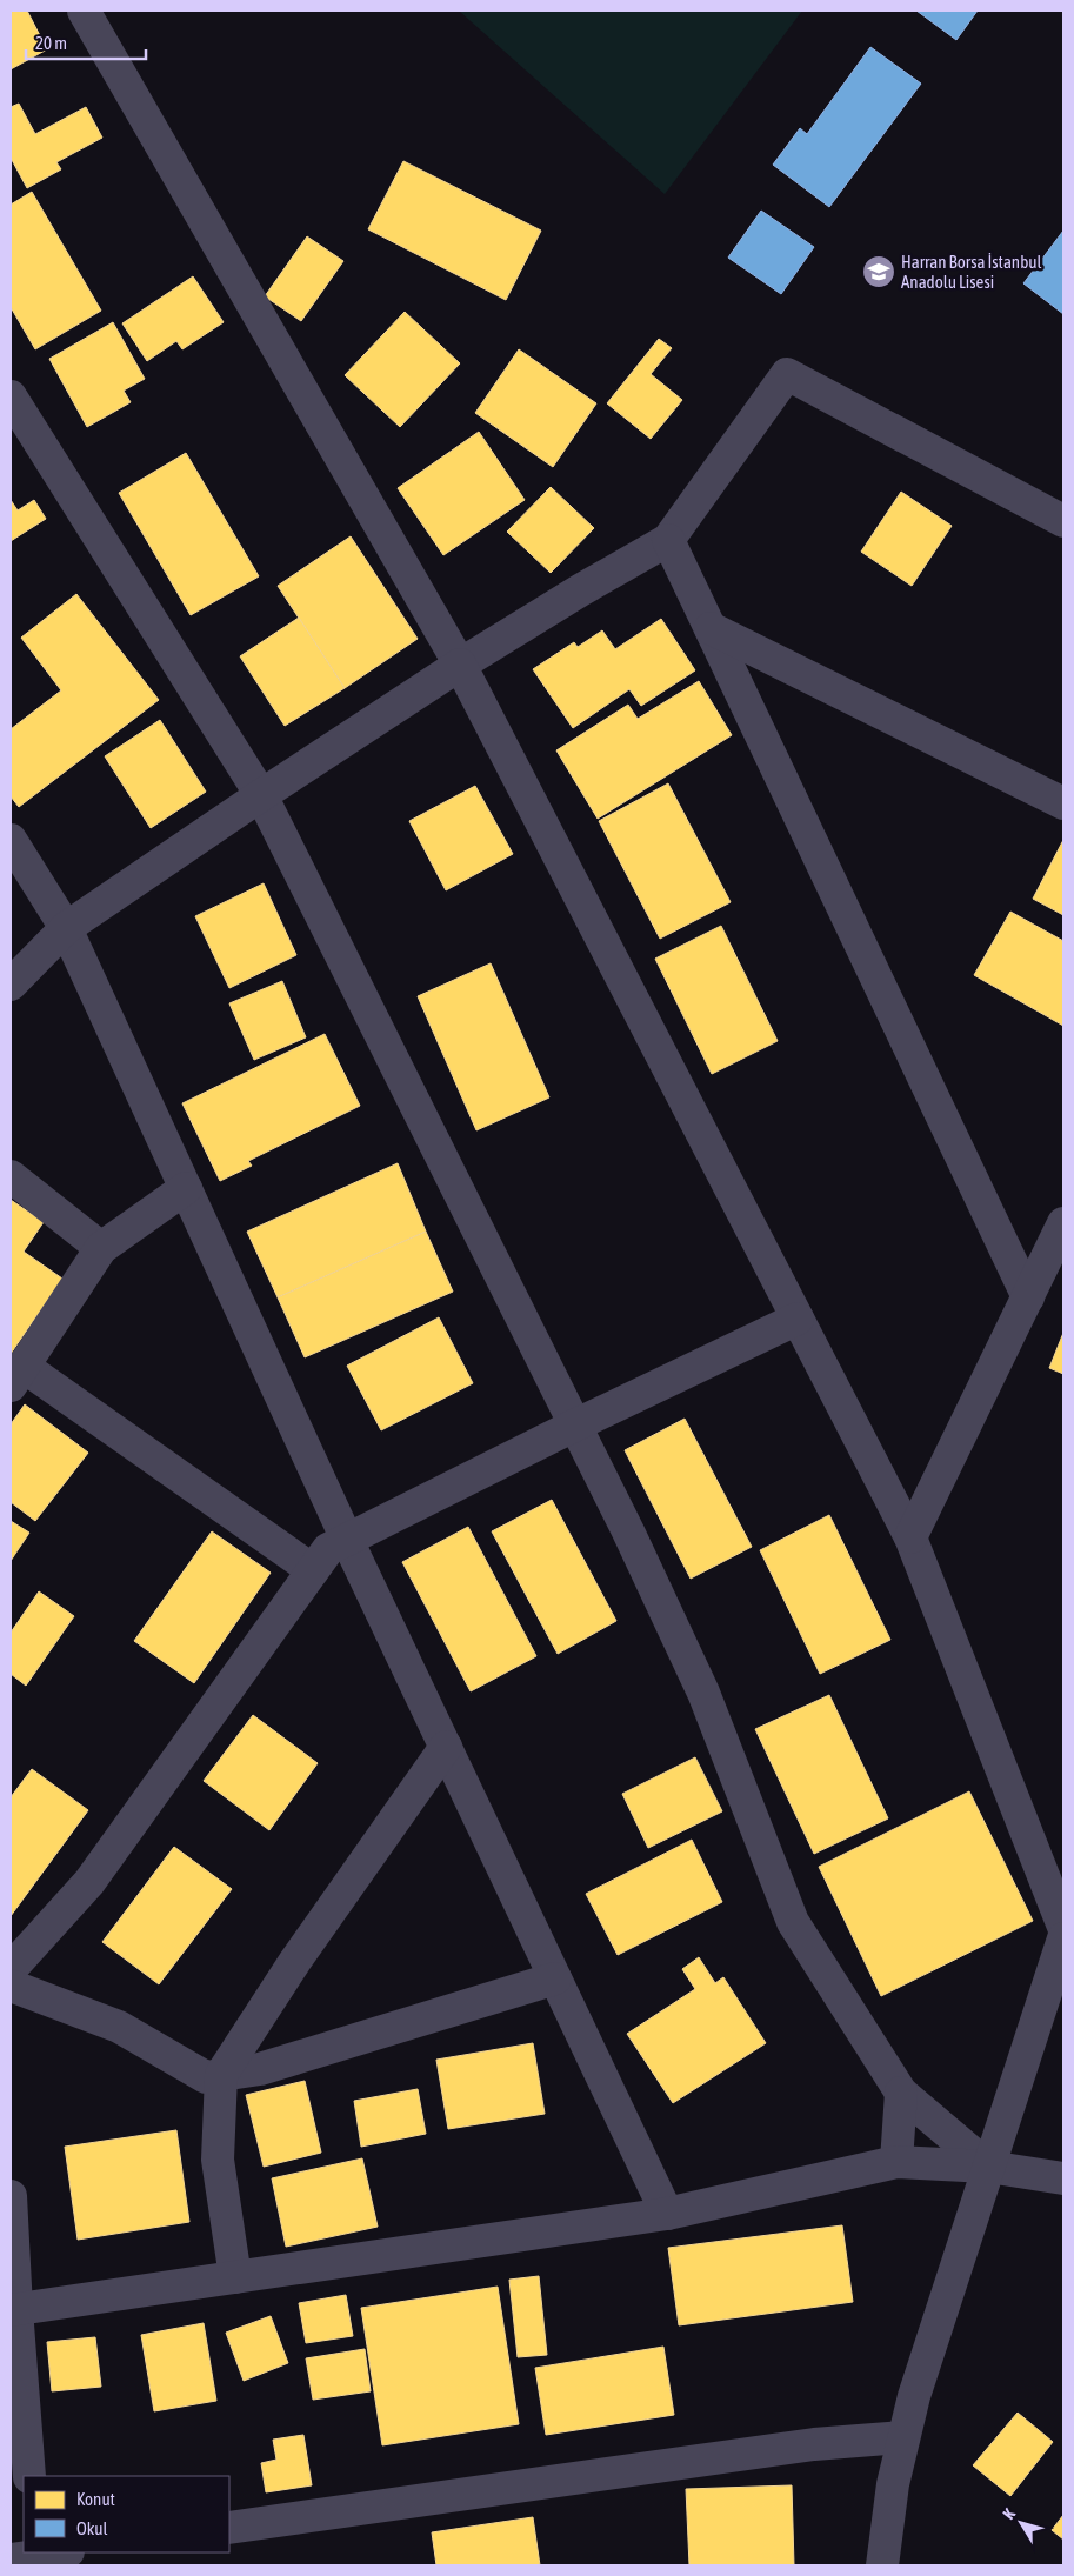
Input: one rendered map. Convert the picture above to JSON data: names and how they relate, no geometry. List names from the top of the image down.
{
  "places": {
    "school or university": ["Harran Borsa İstanbul Anadolu Lisesi"]
  },
  "legend": ["Konut", "Okul"],
  "scale_bar": "20 m",
  "north": "top left"
}
